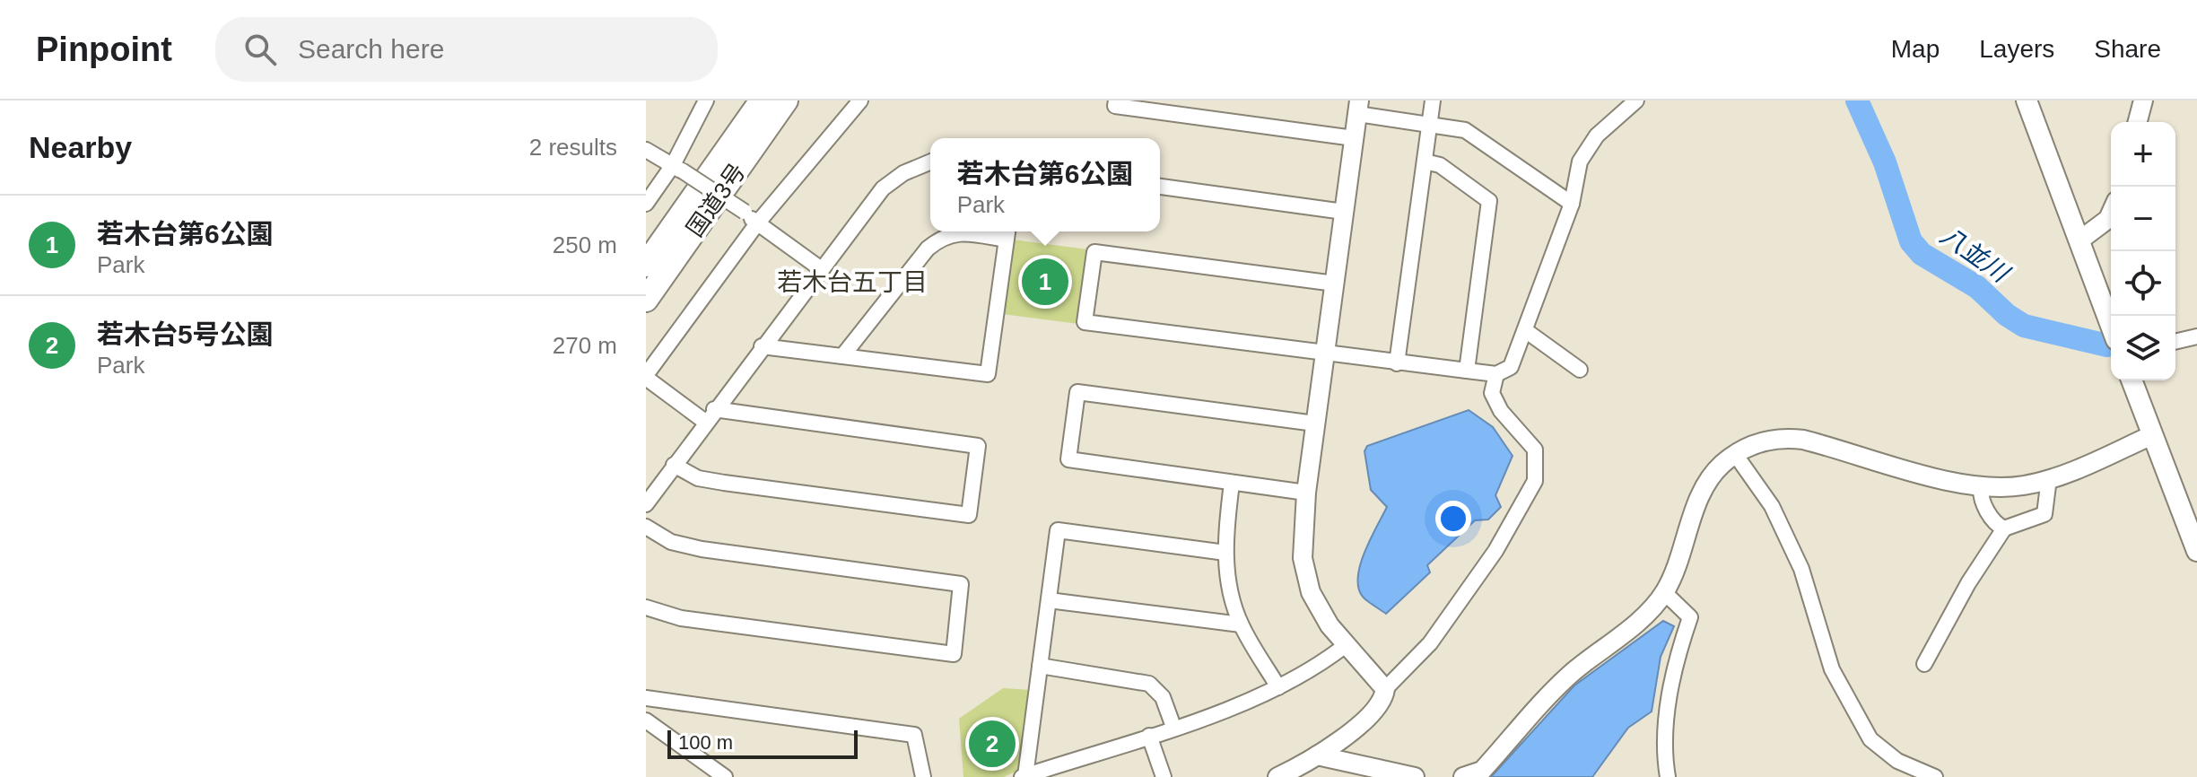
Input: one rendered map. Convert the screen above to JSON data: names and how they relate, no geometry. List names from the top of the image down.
{
  "streets": {
    "highway": ["国道3号"]
  },
  "districts": ["若木台五丁目"],
  "water": ["八並川"],
  "scale_bar": "100 m",
  "page": {
    "header": "Pinpoint",
    "search": "Search here",
    "nav": ["Map", "Layers", "Share"],
    "heading": ["Nearby", "2 results"],
    "map_buttons": ["+", "−"],
    "popup": ["若木台第6公園", "Park"],
    "list": [
      {
        "mark": "1",
        "name": "若木台第6公園",
        "note": "Park",
        "value": "250 m"
      },
      {
        "mark": "2",
        "name": "若木台5号公園",
        "note": "Park",
        "value": "270 m"
      }
    ],
    "pins": ["1", "2"],
    "scale": "100 m"
  }
}
